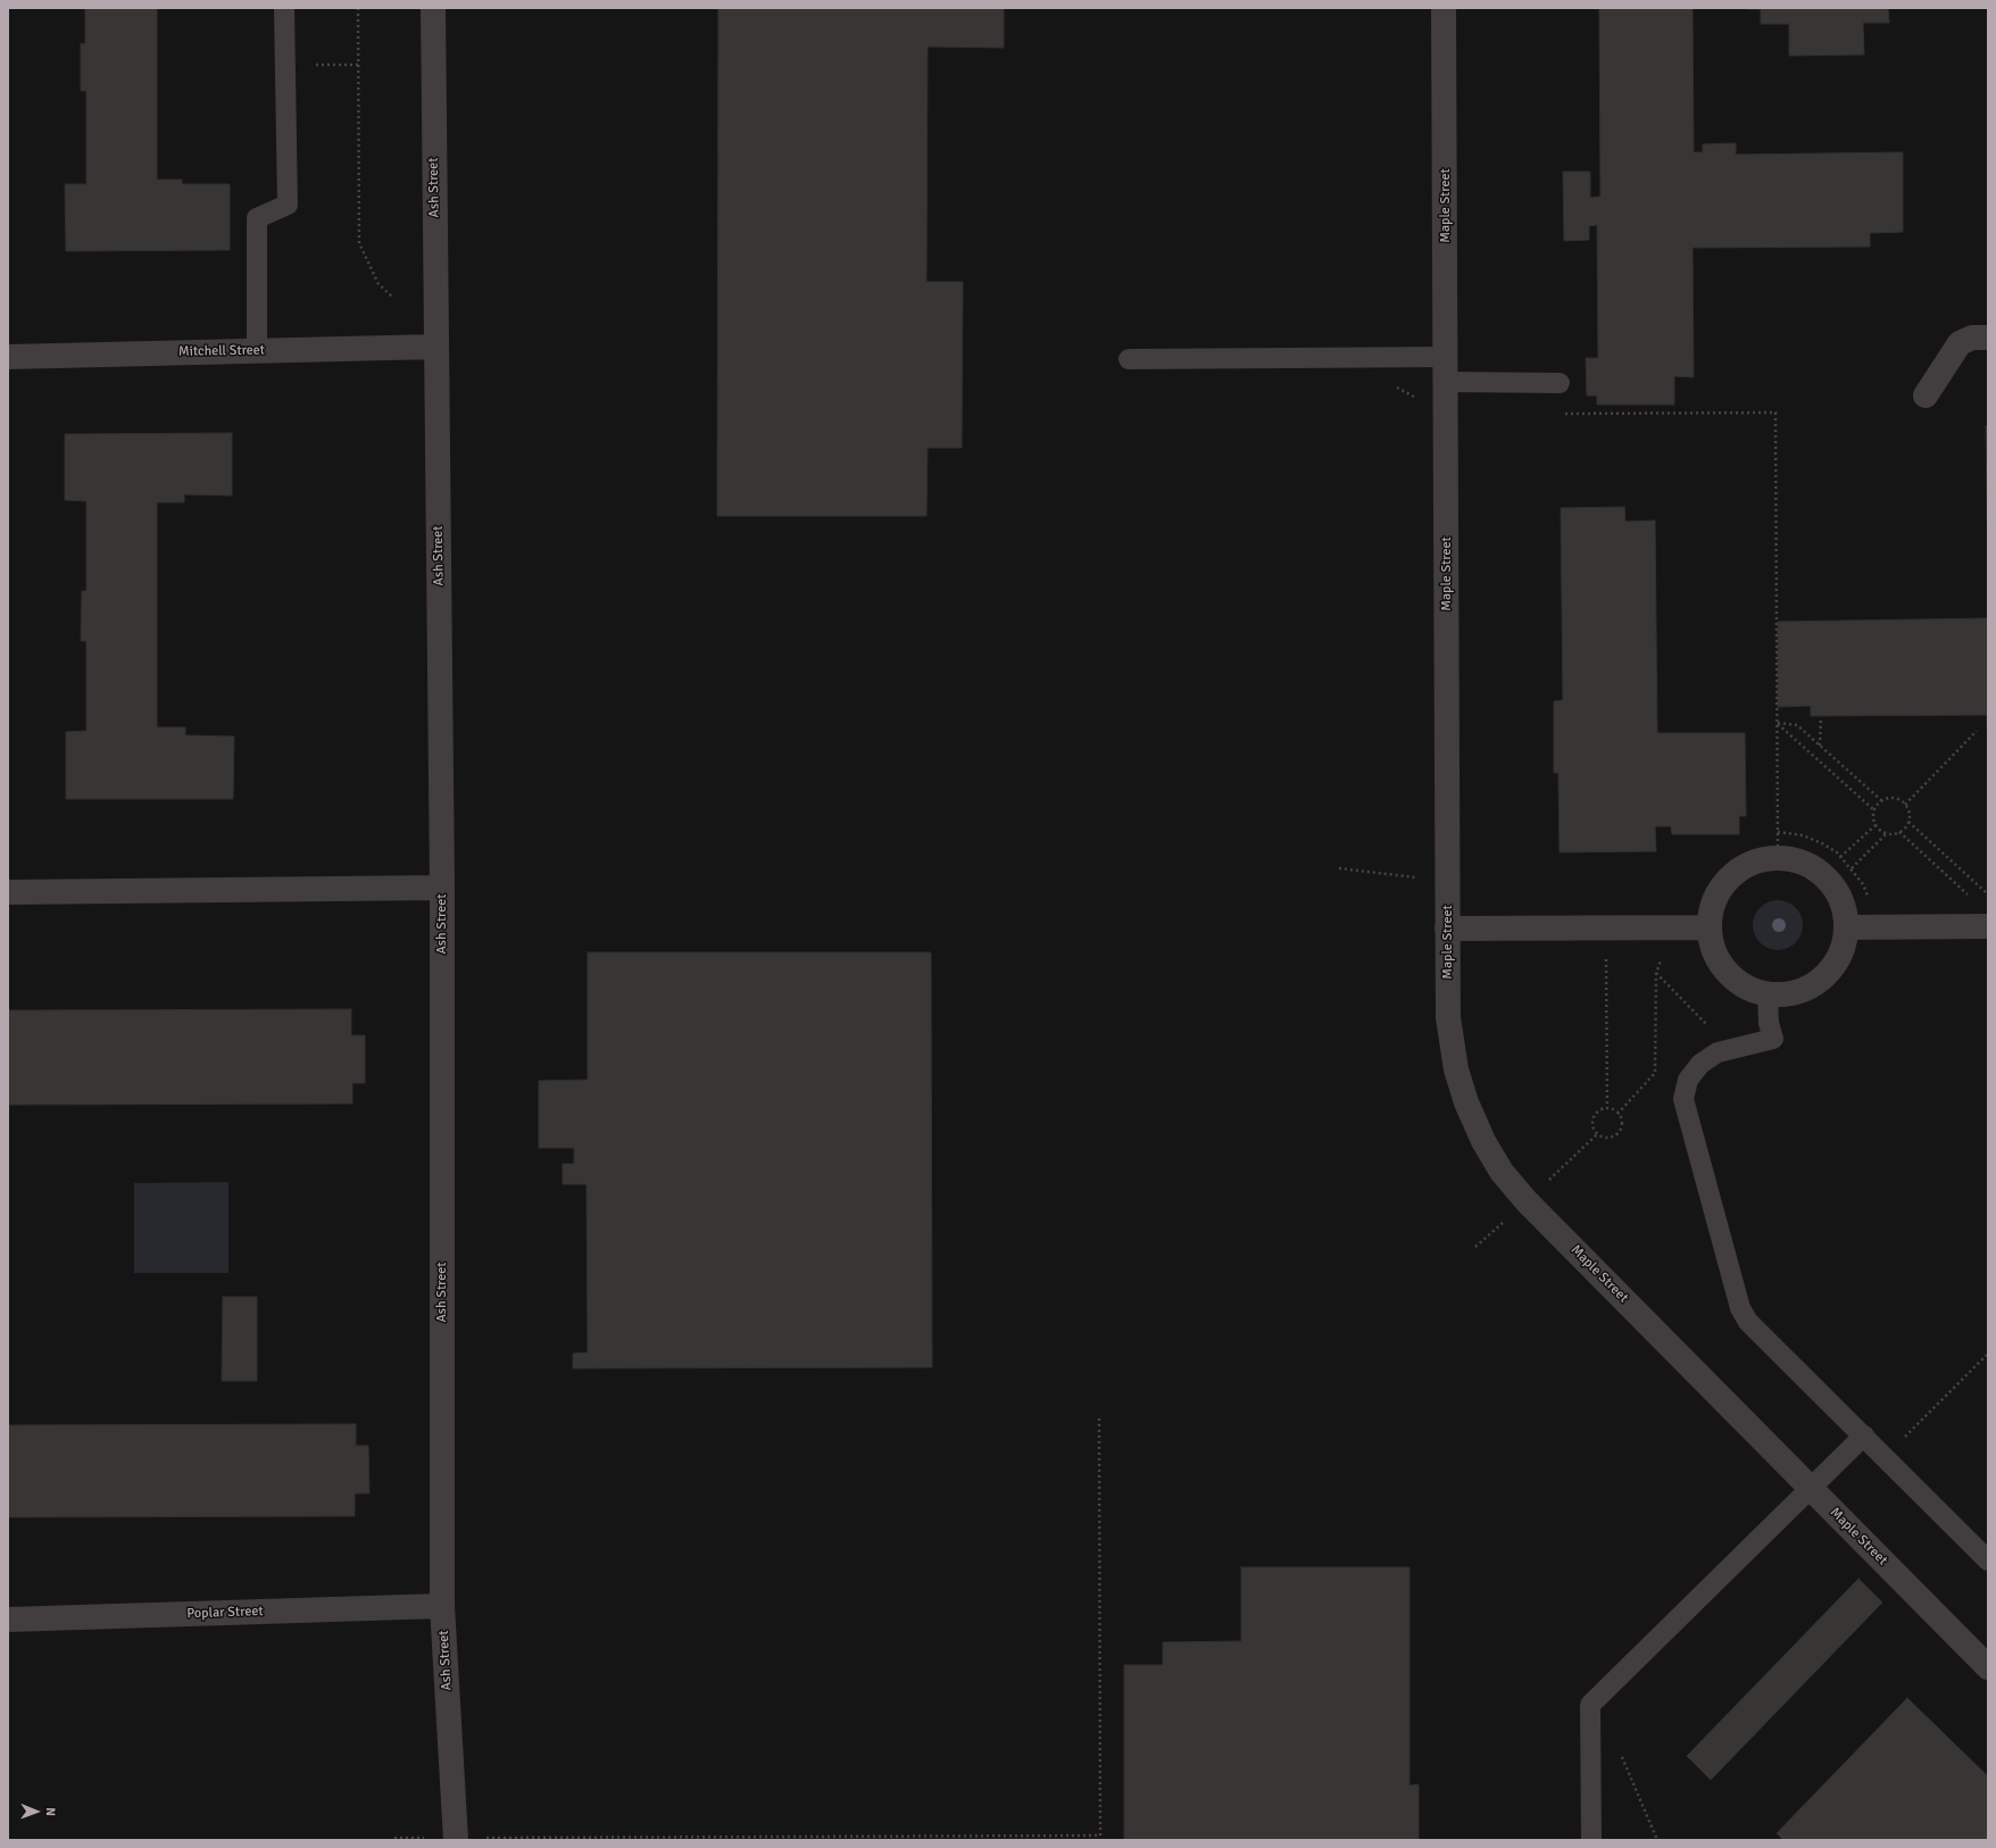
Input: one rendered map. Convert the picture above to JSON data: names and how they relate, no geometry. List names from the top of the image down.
{
  "streets": {
    "street": [
      "Ash Street",
      "Maple Street",
      "Mitchell Street",
      "Poplar Street"
    ]
  },
  "crossings": [
    ["Ash Street", "Mitchell Street"],
    ["Ash Street", "Poplar Street"]
  ],
  "north": "right"
}
